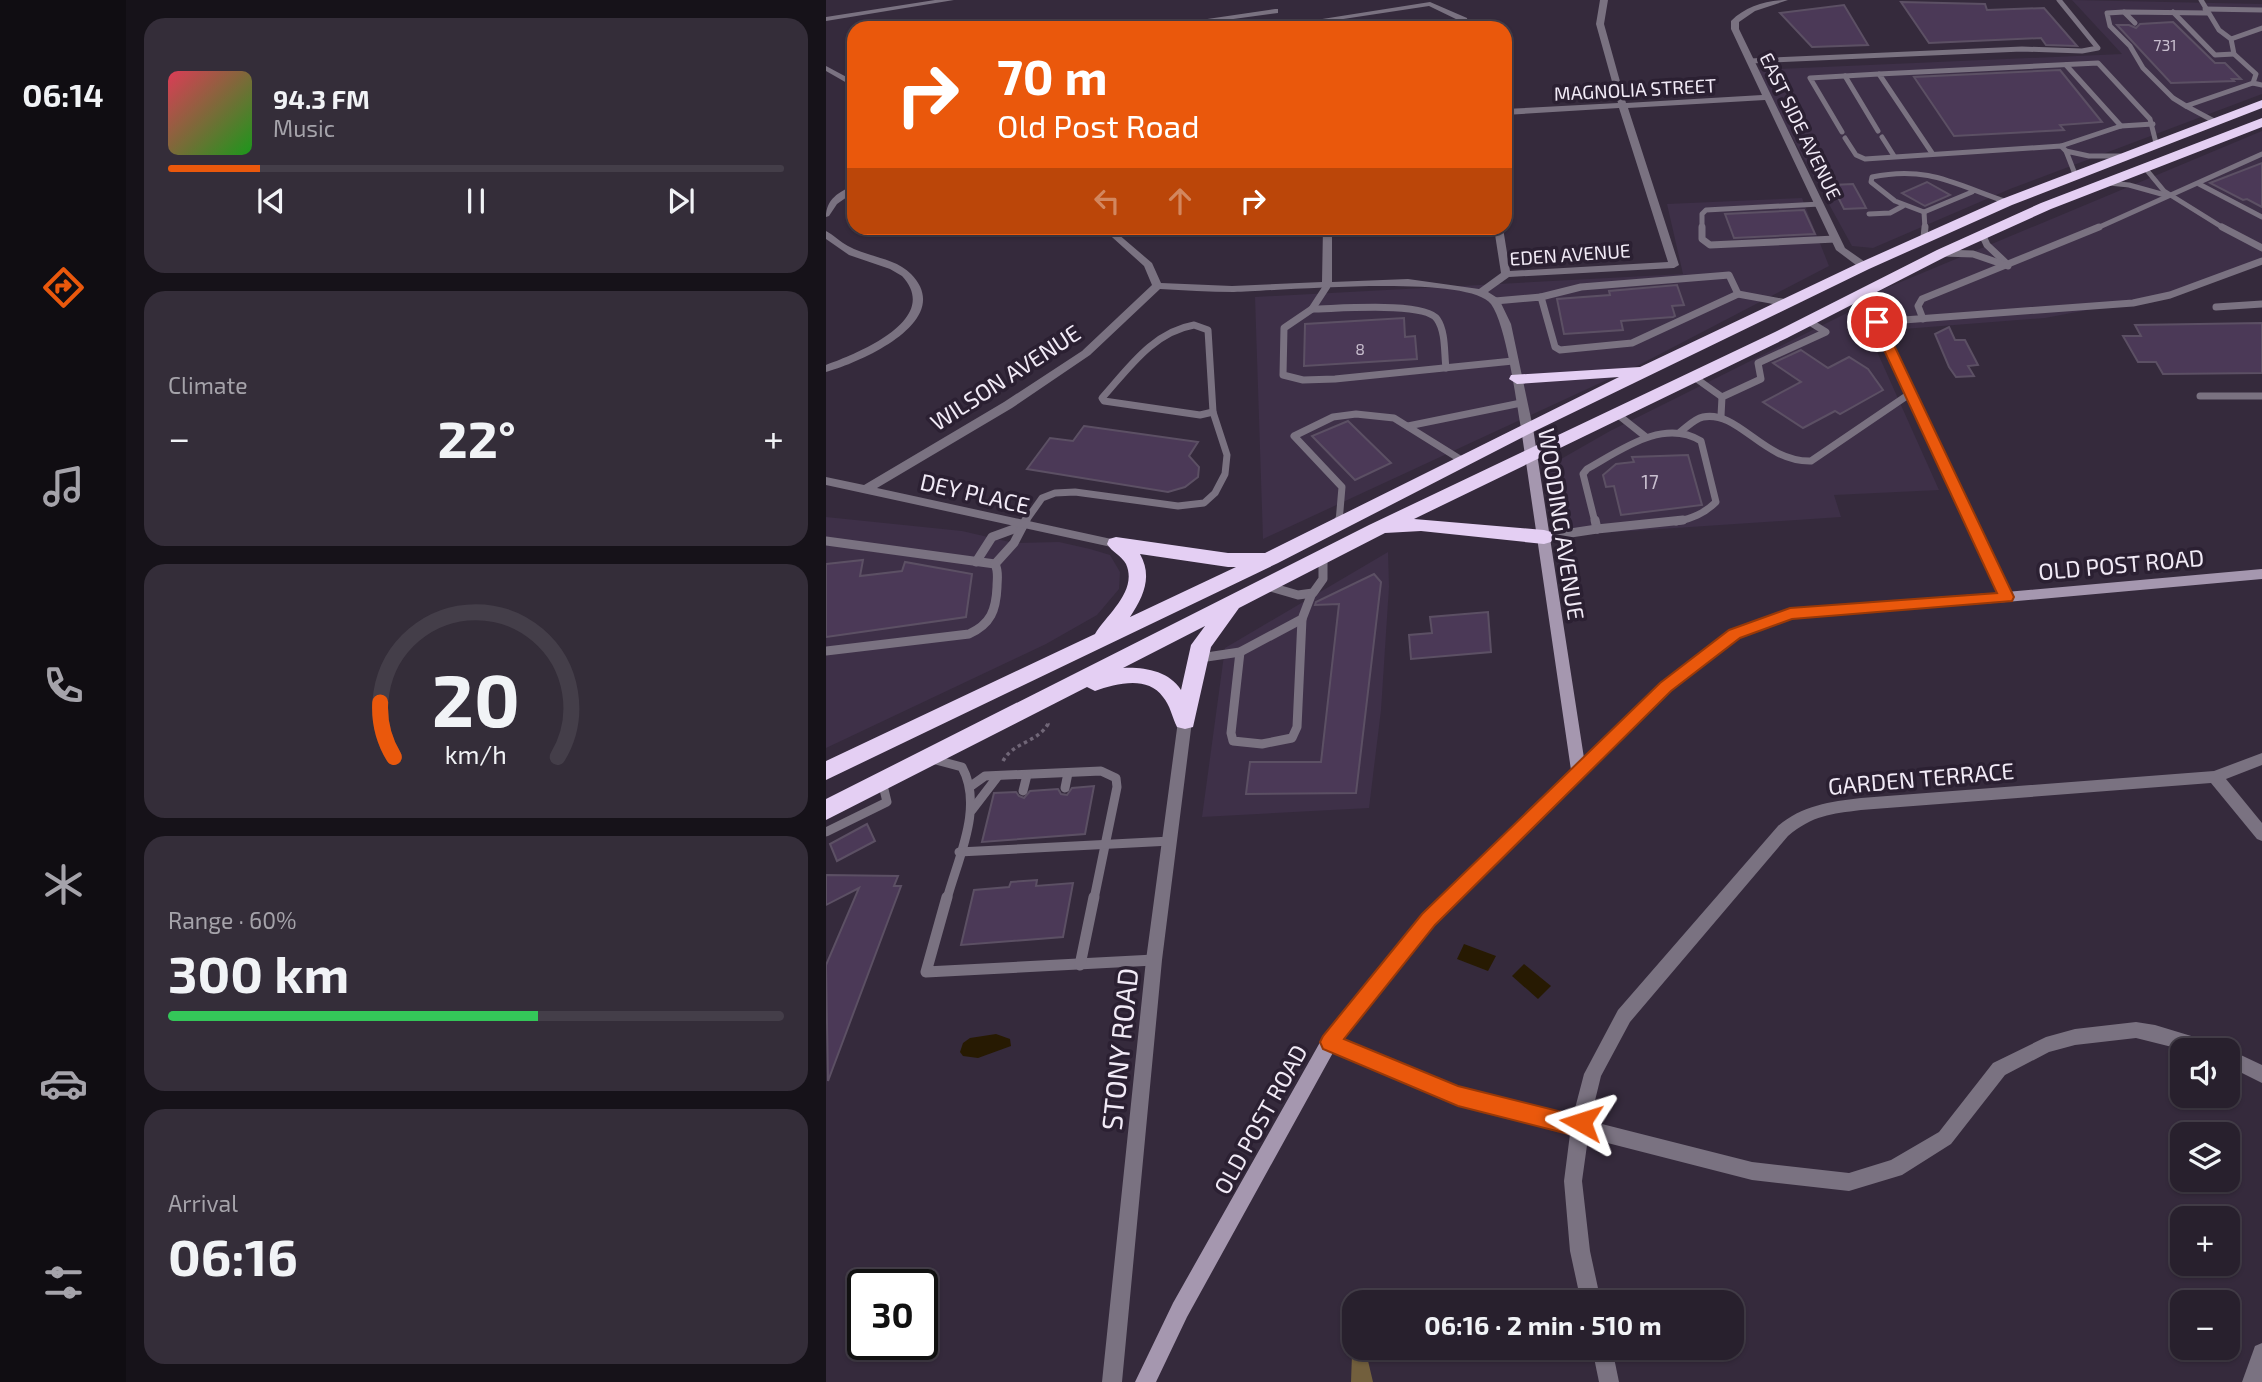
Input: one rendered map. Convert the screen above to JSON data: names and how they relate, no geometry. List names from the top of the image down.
{
  "streets": {
    "street": [
      "MAGNOLIA STREET",
      "EAST SIDE AVENUE",
      "EDEN AVENUE",
      "WILSON AVENUE",
      "DEY PLACE",
      "WOODING AVENUE",
      "OLD POST ROAD",
      "GARDEN TERRACE",
      "STONY ROAD"
    ]
  },
  "crossings": [
    ["MAGNOLIA STREET", "EAST SIDE AVENUE"],
    ["MAGNOLIA STREET", "EDEN AVENUE"],
    ["WILSON AVENUE", "DEY PLACE"],
    ["WOODING AVENUE", "OLD POST ROAD"]
  ],
  "house_numbers": ["731", "8", "17"],
  "page": {
    "tabs": "06:14",
    "turn": ["70 m", "Old Post Road"],
    "song": ["94.3 FM", "Music"],
    "tile": [
      "Climate",
      ["Range · 60%", "300 km"],
      ["Arrival", "06:16"]
    ],
    "heat": ["−", "22°", "+"],
    "map_buttons": ["+", "−"],
    "limit": "30",
    "trip": "06:16 · 2 min · 510 m",
    "gauge": ["20", "km/h"]
  }
}
